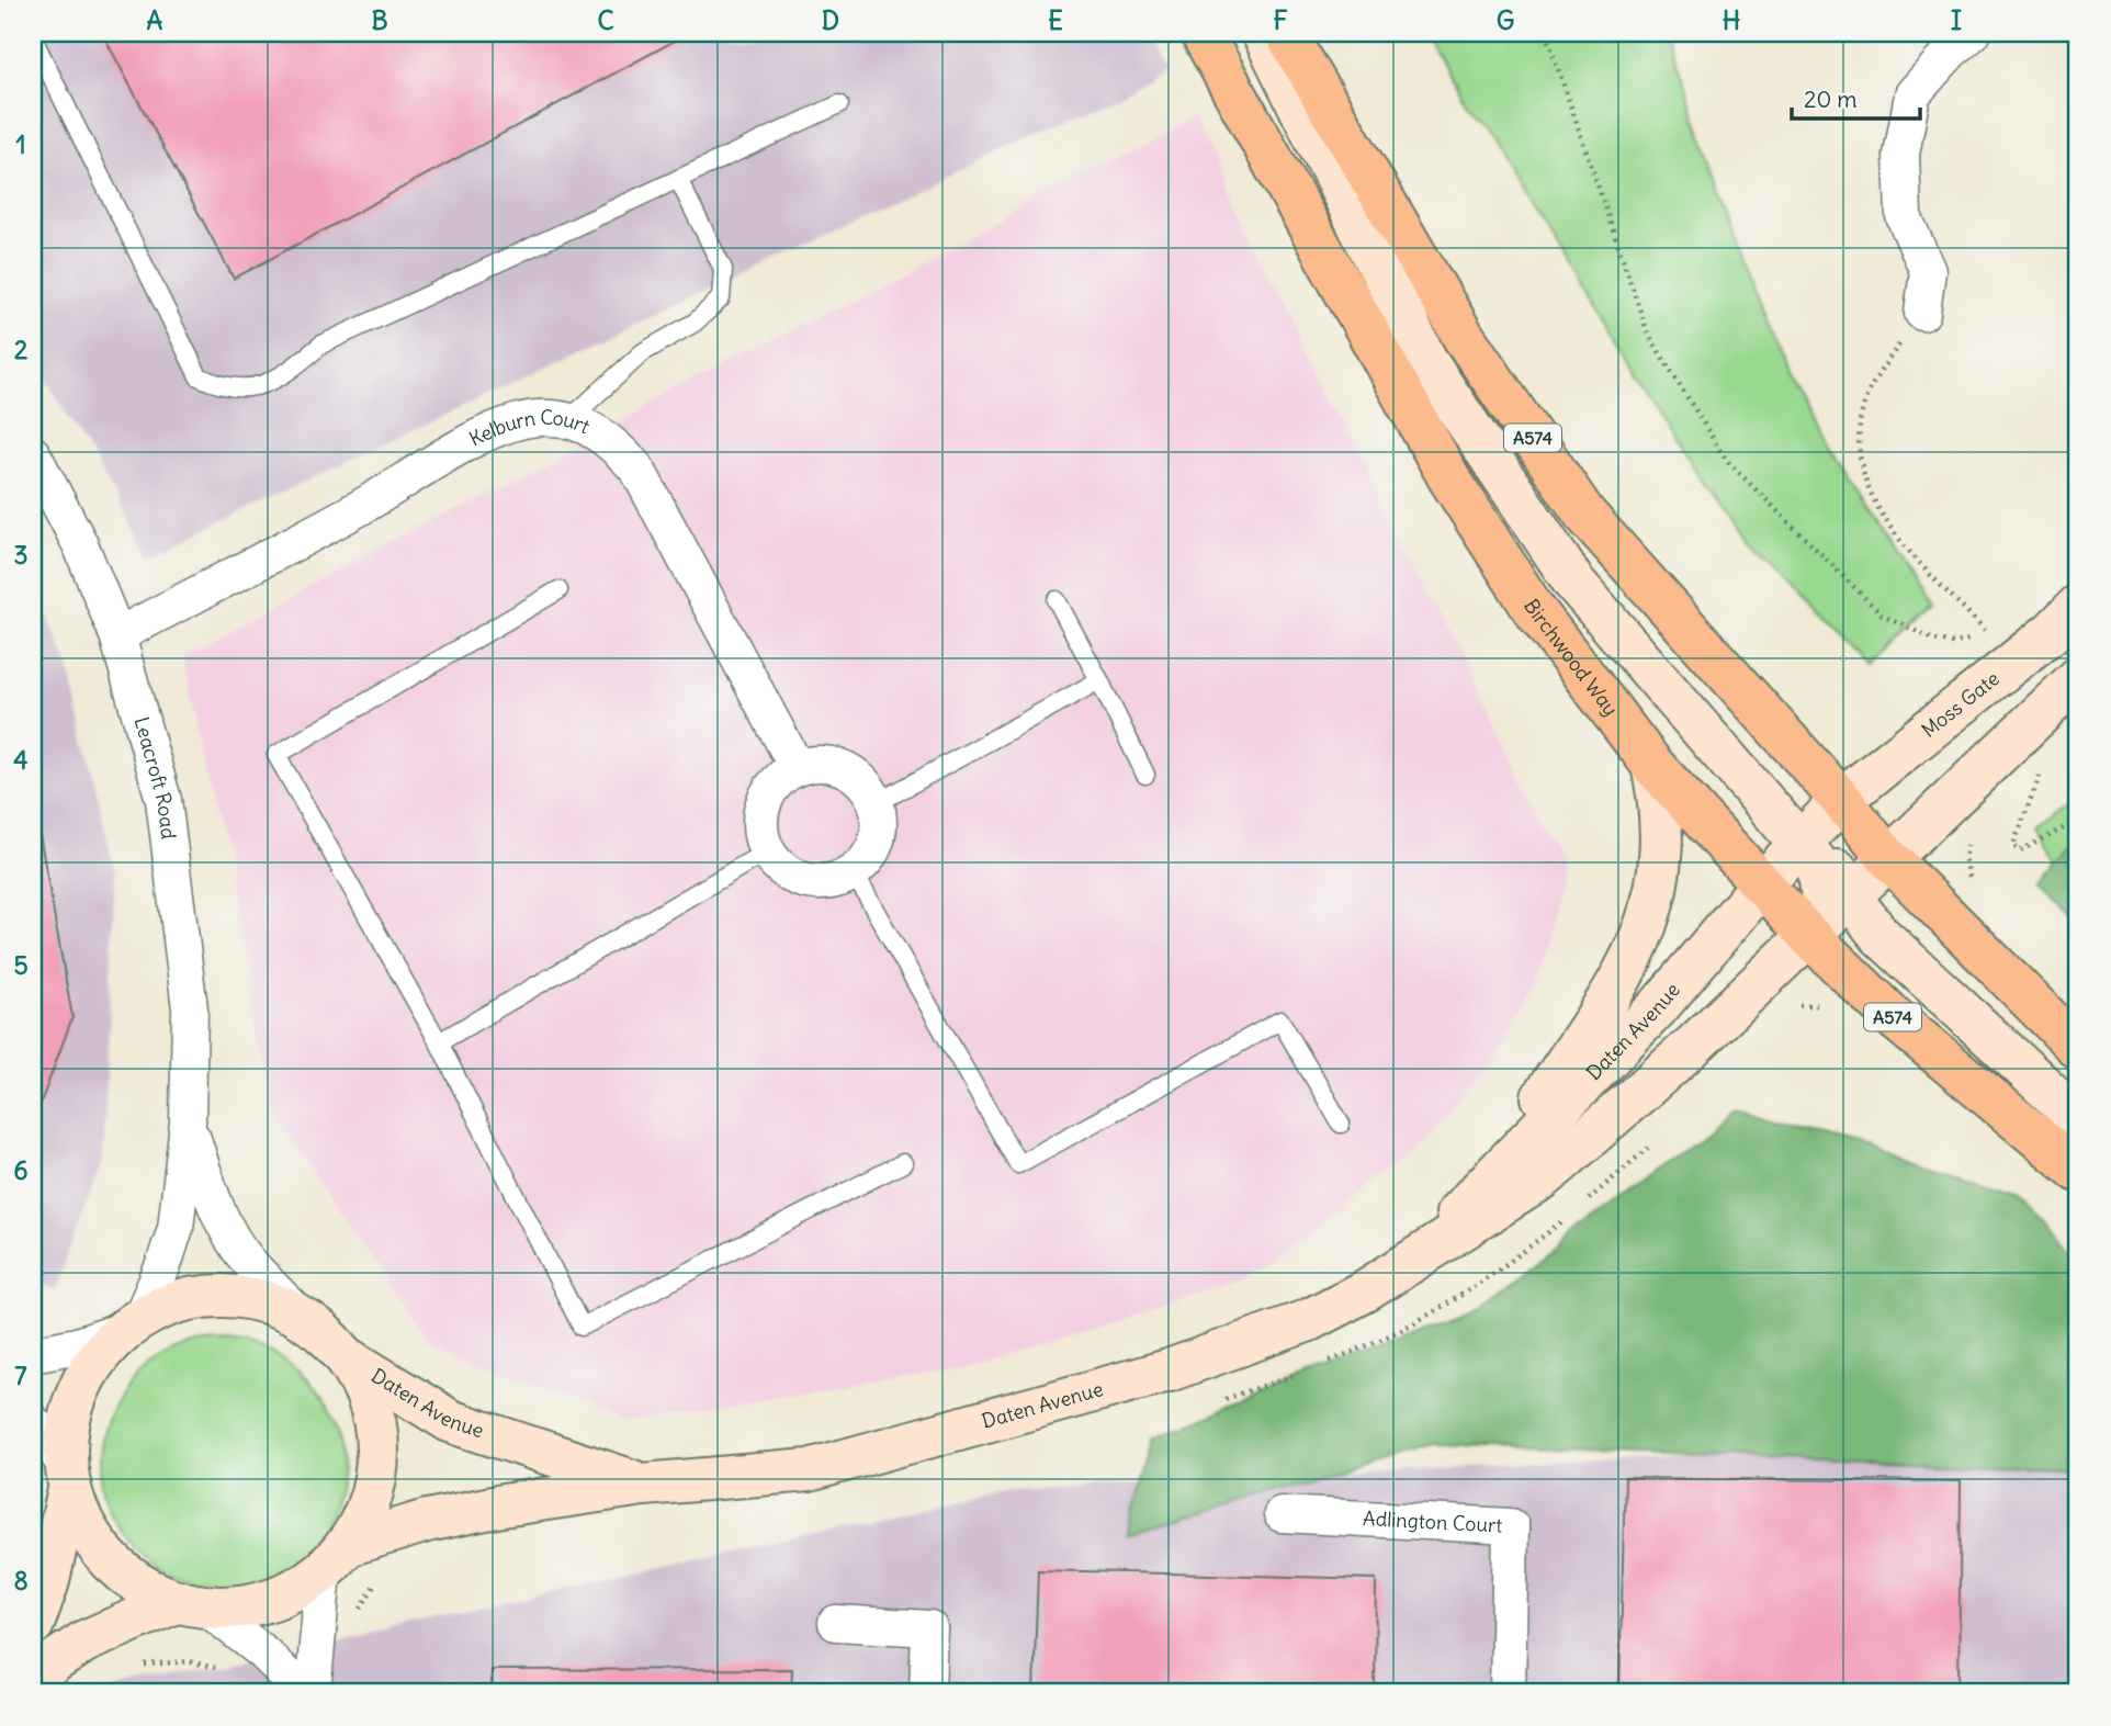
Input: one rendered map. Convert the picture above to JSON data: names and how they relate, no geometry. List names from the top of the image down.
{
  "streets": {
    "main road": ["A574", "Birchwood Way"],
    "street": [
      "Kelburn Court",
      "Moss Gate",
      "Leacroft Road",
      "Daten Avenue",
      "Adlington Court"
    ]
  },
  "crossings": [
    ["A574", "Birchwood Way"],
    ["A574", "Moss Gate"],
    ["A574", "Daten Avenue"],
    ["Kelburn Court", "Leacroft Road"],
    ["Birchwood Way", "Daten Avenue"],
    ["Moss Gate", "Daten Avenue"]
  ],
  "scale_bar": "20 m",
  "grid": {
    "columns": [
      "A",
      "B",
      "C",
      "D",
      "E",
      "F",
      "G",
      "H",
      "I"
    ],
    "rows": [
      "1",
      "2",
      "3",
      "4",
      "5",
      "6",
      "7",
      "8"
    ]
  }
}
